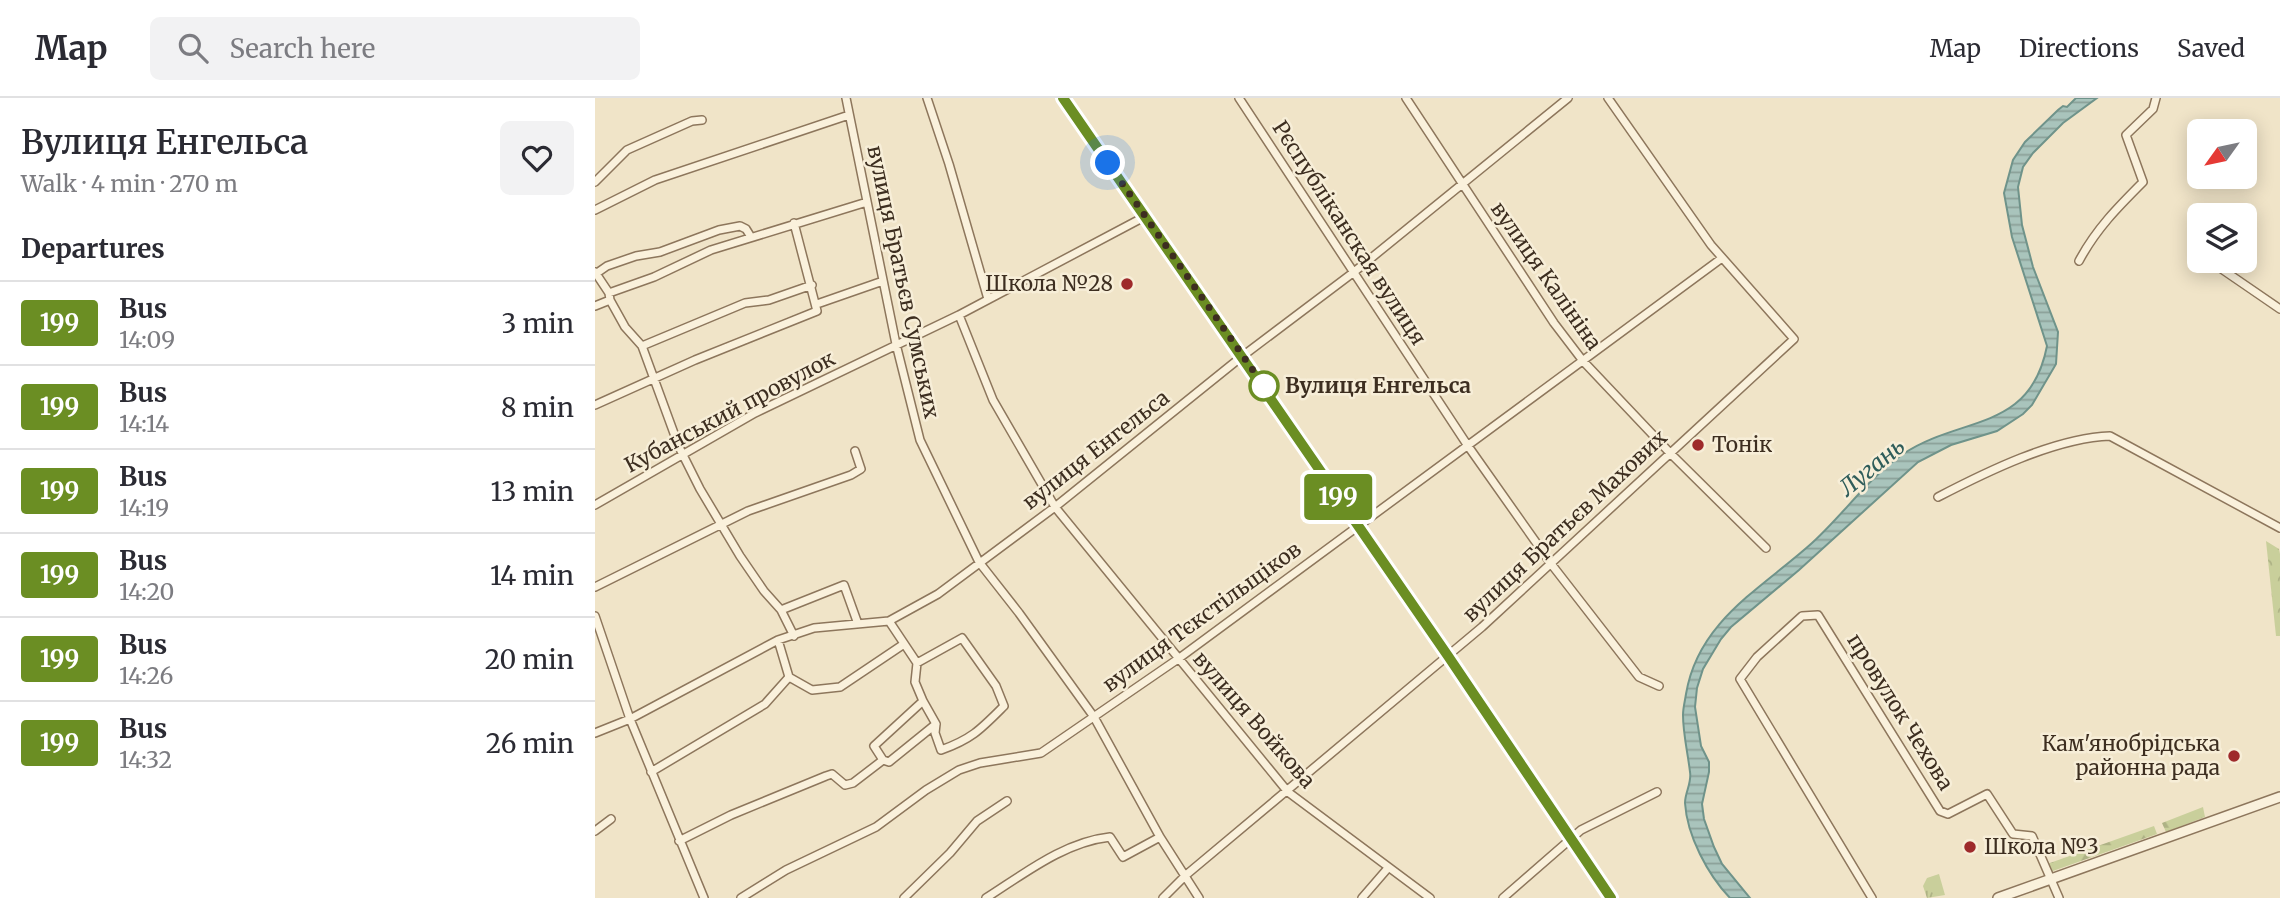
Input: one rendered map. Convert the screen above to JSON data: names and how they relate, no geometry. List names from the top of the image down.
{
  "streets": {
    "street": [
      "Рєспубліканская вулиця",
      "вулиця Калініна",
      "вулиця Братьєв Сумських",
      "Кубанський провулок",
      "вулиця Енгельса",
      "вулиця Братьєв Махових",
      "вулиця Тєкстільщіков",
      "провулок Чехова",
      "вулиця Войкова"
    ]
  },
  "crossings": [
    ["Рєспубліканская вулиця", "вулиця Енгельса"],
    ["Рєспубліканская вулиця", "вулиця Братьєв Махових"],
    ["Рєспубліканская вулиця", "вулиця Тєкстільщіков"],
    ["вулиця Калініна", "вулиця Енгельса"],
    ["вулиця Калініна", "вулиця Братьєв Махових"],
    ["вулиця Калініна", "вулиця Тєкстільщіков"],
    ["вулиця Братьєв Сумських", "Кубанський провулок"],
    ["вулиця Братьєв Сумських", "вулиця Енгельса"],
    ["вулиця Братьєв Сумських", "вулиця Братьєв Махових"],
    ["вулиця Братьєв Сумських", "вулиця Тєкстільщіков"],
    ["Кубанський провулок", "вулиця Войкова"],
    ["вулиця Енгельса", "вулиця Войкова"],
    ["вулиця Братьєв Махових", "вулиця Тєкстільщіков"],
    ["вулиця Братьєв Махових", "вулиця Войкова"],
    ["вулиця Тєкстільщіков", "вулиця Войкова"]
  ],
  "water": ["Лугань"],
  "places": [
    "Школа №28",
    "Вулиця Енгельса",
    "Тонік",
    "Кам'янобрідська районна рада",
    "Школа №3"
  ],
  "lines": ["bus line 199"],
  "north": "bottom left",
  "page": {
    "header": "Map",
    "search": "Search here",
    "nav": ["Map", "Directions", "Saved"],
    "heading": [
      ["Вулиця Енгельса", "Walk · 4 min · 270 m"],
      "Departures"
    ],
    "on_map": "199",
    "list": [
      {
        "mark": "199",
        "name": "Bus",
        "note": "14:09",
        "value": "3 min"
      },
      {
        "mark": "199",
        "name": "Bus",
        "note": "14:14",
        "value": "8 min"
      },
      {
        "mark": "199",
        "name": "Bus",
        "note": "14:19",
        "value": "13 min"
      },
      {
        "mark": "199",
        "name": "Bus",
        "note": "14:20",
        "value": "14 min"
      },
      {
        "mark": "199",
        "name": "Bus",
        "note": "14:26",
        "value": "20 min"
      },
      {
        "mark": "199",
        "name": "Bus",
        "note": "14:32",
        "value": "26 min"
      }
    ]
  }
}
